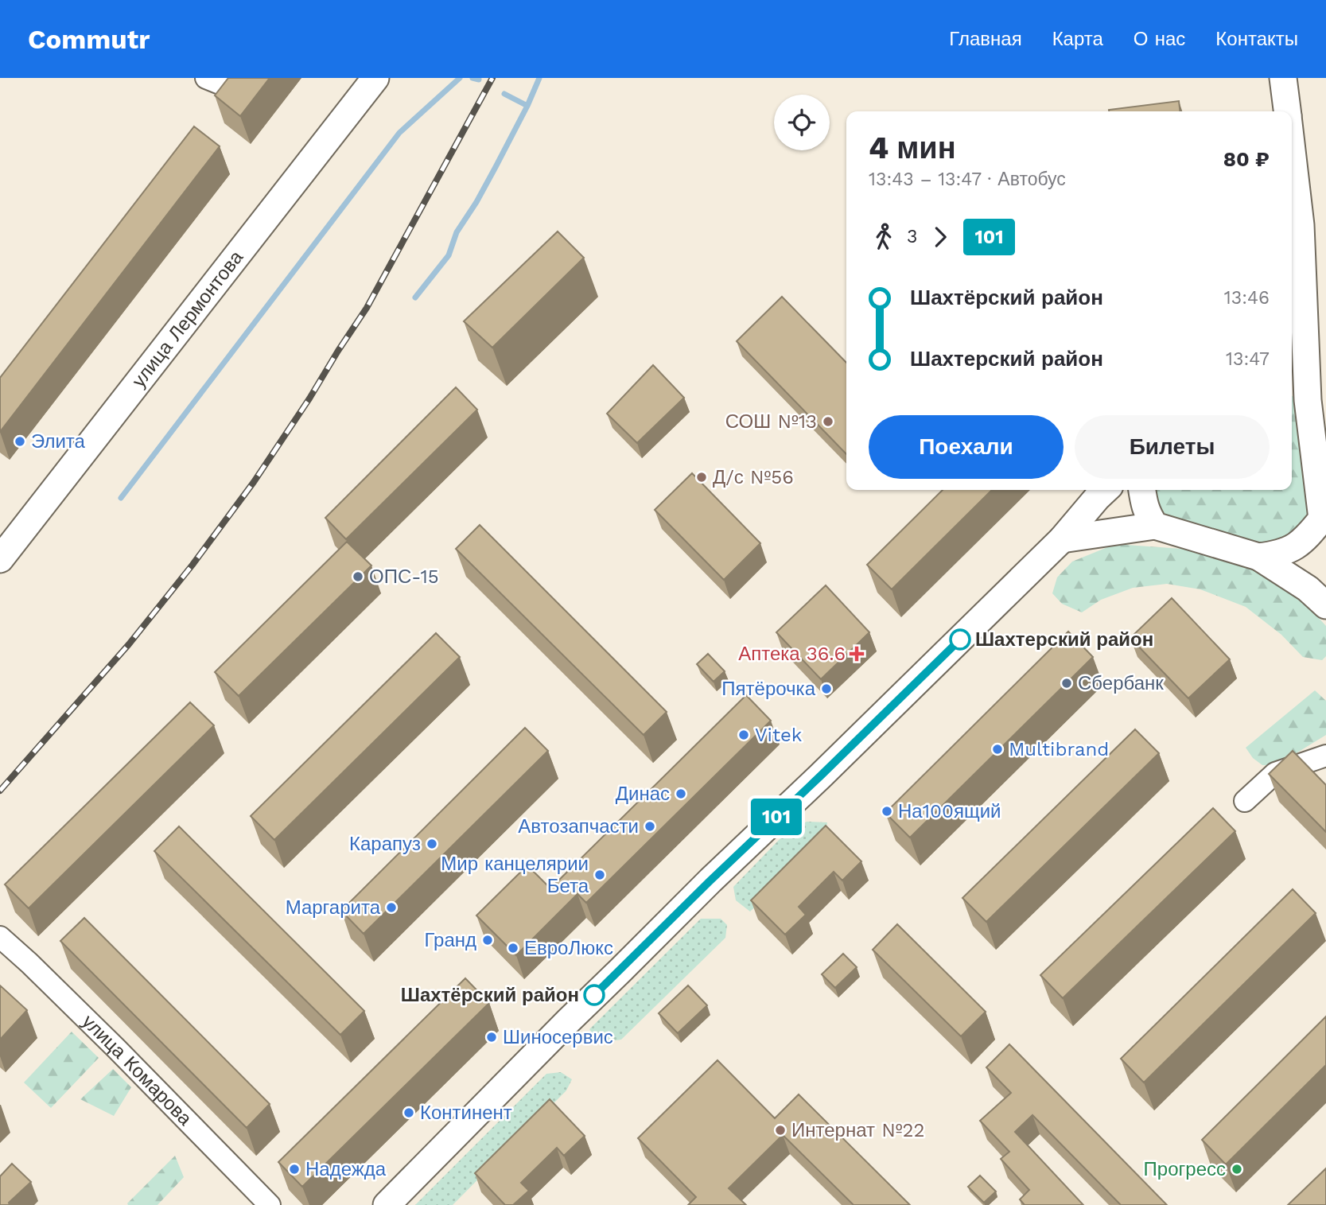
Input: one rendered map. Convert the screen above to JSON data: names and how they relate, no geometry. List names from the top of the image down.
{
  "streets": {
    "main road": ["улица Лермонтова"],
    "street": ["улица Комарова"]
  },
  "places": {
    "other": [
      "СОШ №13",
      "Элита",
      "Д/с №56",
      "ОПС-15",
      "Шахтерский район",
      "Сбербанк",
      "Пятёрочка",
      "Vitek",
      "Multibrand",
      "Динас",
      "На100ящий",
      "Автозапчасти",
      "Карапуз",
      "Мир канцелярии Бета",
      "Маргарита",
      "Гранд",
      "ЕвроЛюкс",
      "Шахтёрский район",
      "Шиносервис",
      "Континент",
      "Интернат №22",
      "Надежда",
      "Прогресс"
    ],
    "health": ["Аптека 36.6"]
  },
  "lines": ["bus line 101"],
  "page": {
    "header": "Commutr",
    "nav": [
      "Главная",
      "Карта",
      "О нас",
      "Контакты"
    ],
    "on_map": "101",
    "heading": ["4 мин", "13:43 – 13:47 · Автобус", "80 ₽"],
    "legs": ["3", "101"],
    "list": [
      {
        "name": "Шахтёрский район",
        "value": "13:46"
      },
      {
        "name": "Шахтерский район",
        "value": "13:47"
      }
    ],
    "buttons": ["Поехали", "Билеты"]
  }
}
